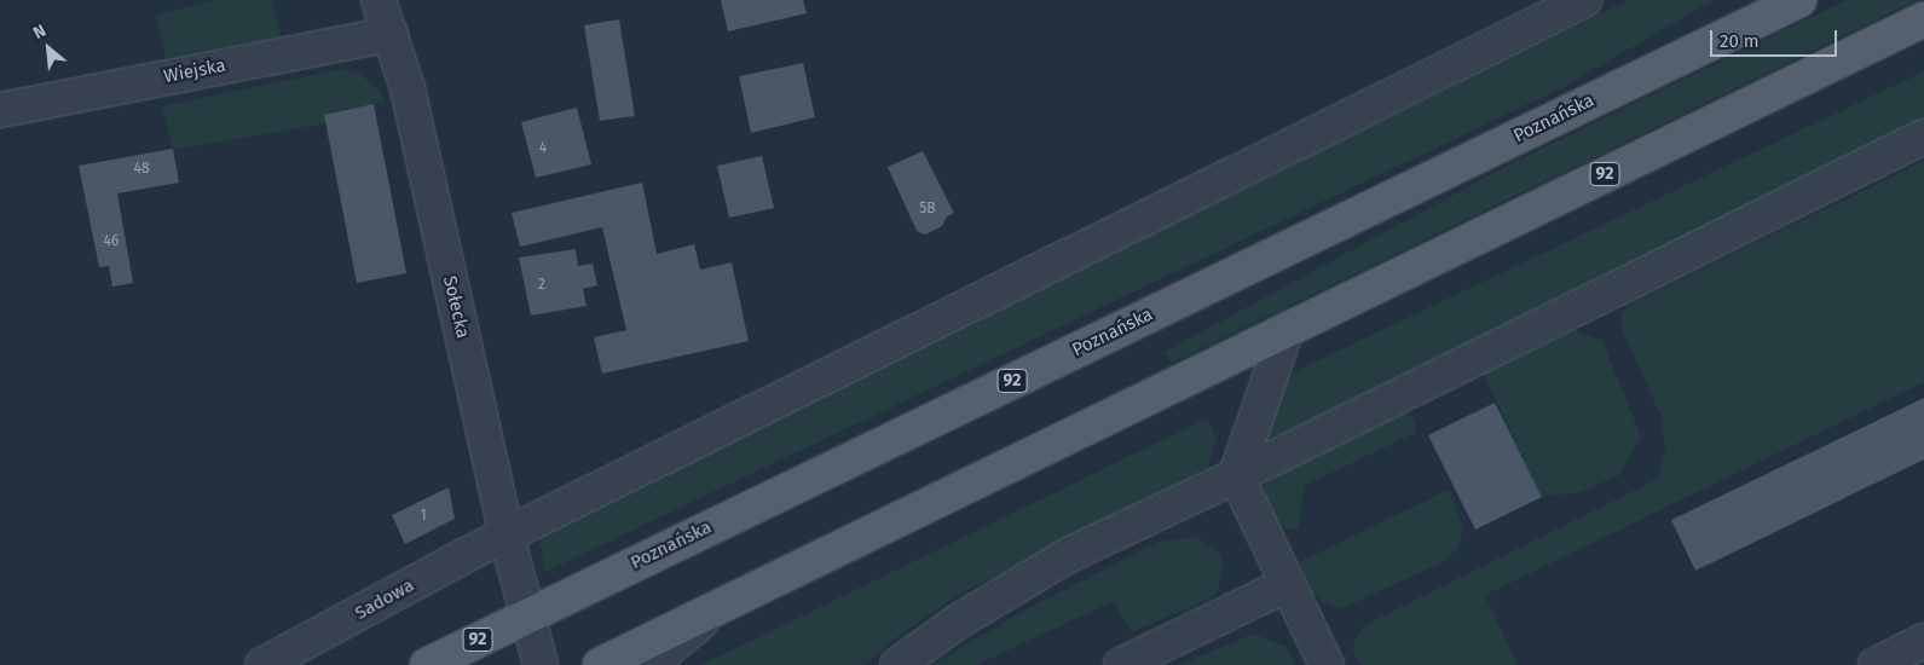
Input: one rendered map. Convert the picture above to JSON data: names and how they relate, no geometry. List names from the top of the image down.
{
  "streets": {
    "main road": ["Poznańska", "92"],
    "street": ["Wiejska", "Sołecka", "Sadowa"]
  },
  "crossings": [
    ["Wiejska", "Sołecka"],
    ["Poznańska", "Sołecka"],
    ["Sołecka", "Sadowa"]
  ],
  "house_numbers": [
    "4",
    "48",
    "5B",
    "46",
    "2",
    "1"
  ],
  "scale_bar": "20 m",
  "north": "top left"
}
